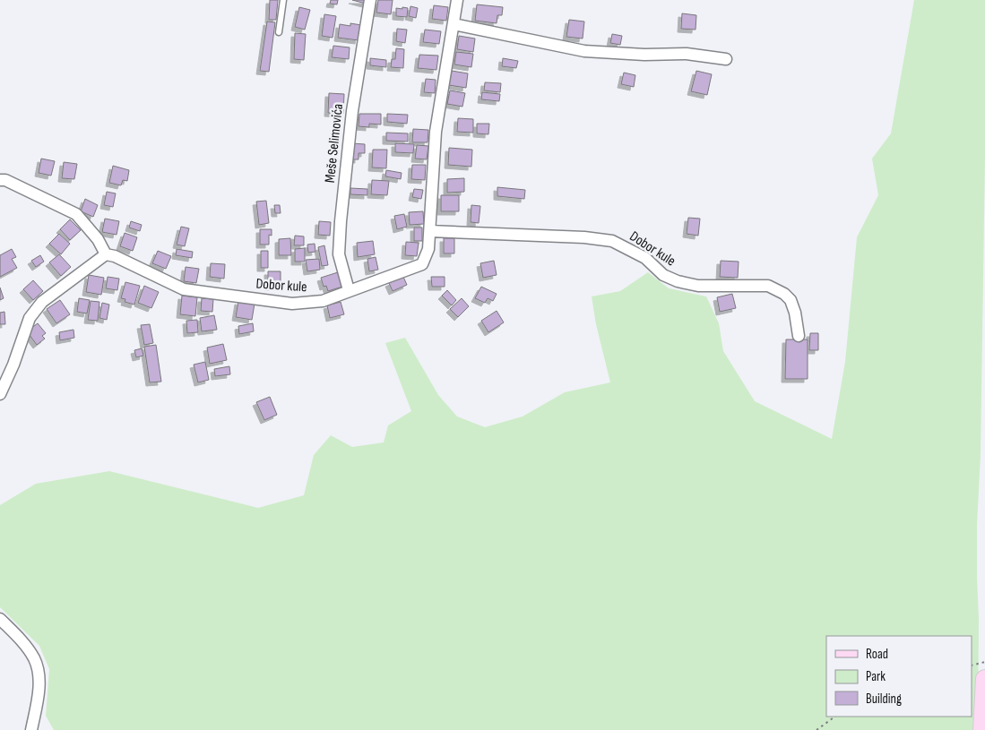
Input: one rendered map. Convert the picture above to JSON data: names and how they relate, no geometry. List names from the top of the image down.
{
  "streets": {
    "street": ["Meše Selimovića", "Dobor kule"]
  },
  "crossings": [
    ["Meše Selimovića", "Dobor kule"]
  ],
  "legend": ["Road", "Park", "Building"]
}
